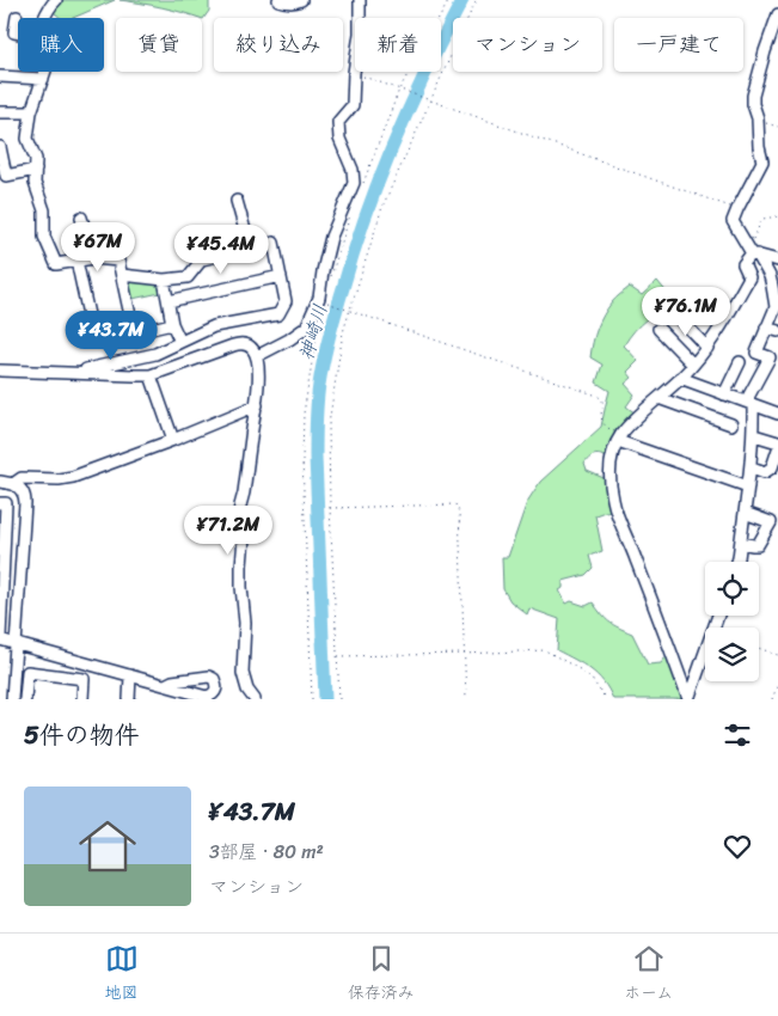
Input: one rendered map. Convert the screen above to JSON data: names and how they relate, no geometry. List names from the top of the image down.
{
  "water": ["神崎川"],
  "page": {
    "chip": [
      "購入",
      "賃貸",
      "絞り込み",
      "新着",
      "マンション",
      "一戸建て"
    ],
    "price": [
      "¥67M",
      "¥45.4M",
      "¥76.1M",
      "¥43.7M",
      "¥71.2M"
    ],
    "heading": "5件の物件",
    "list": [
      {
        "name": "¥43.7M",
        "note": "3部屋 · 80 m² · マンション"
      }
    ],
    "tabs": ["地図", "保存済み", "ホーム"]
  }
}
